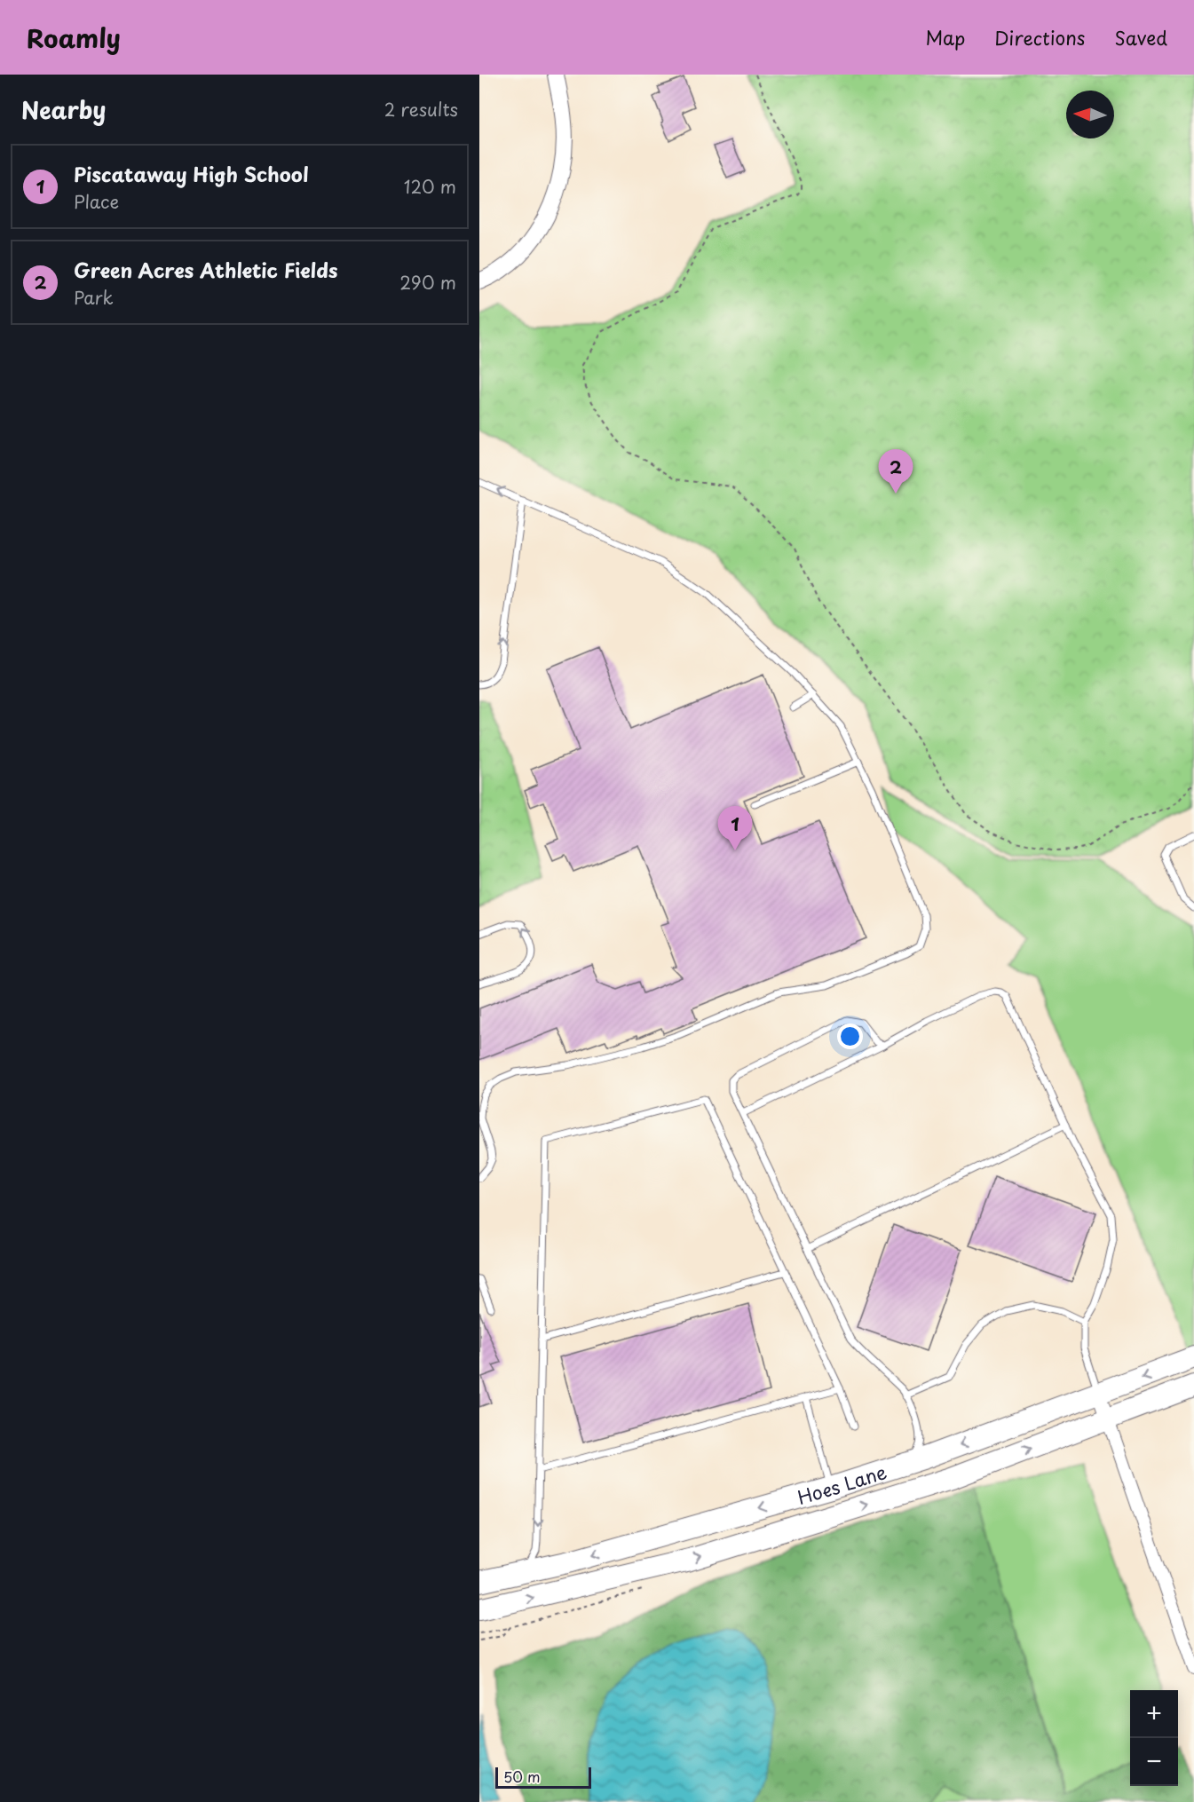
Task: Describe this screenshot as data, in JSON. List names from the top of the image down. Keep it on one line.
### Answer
{"streets":{"highway":["Hoes Lane"]},"scale_bar":"50 m","north":"left","page":{"header":"Roamly","nav":["Map","Directions","Saved"],"heading":["Nearby","2 results"],"list":[{"mark":"1","name":"Piscataway High School","note":"Place","value":"120 m"},{"mark":"2","name":"Green Acres Athletic Fields","note":"Park","value":"290 m"}],"pins":["2","1"],"map_buttons":["+","−"],"scale":"50 m"}}
